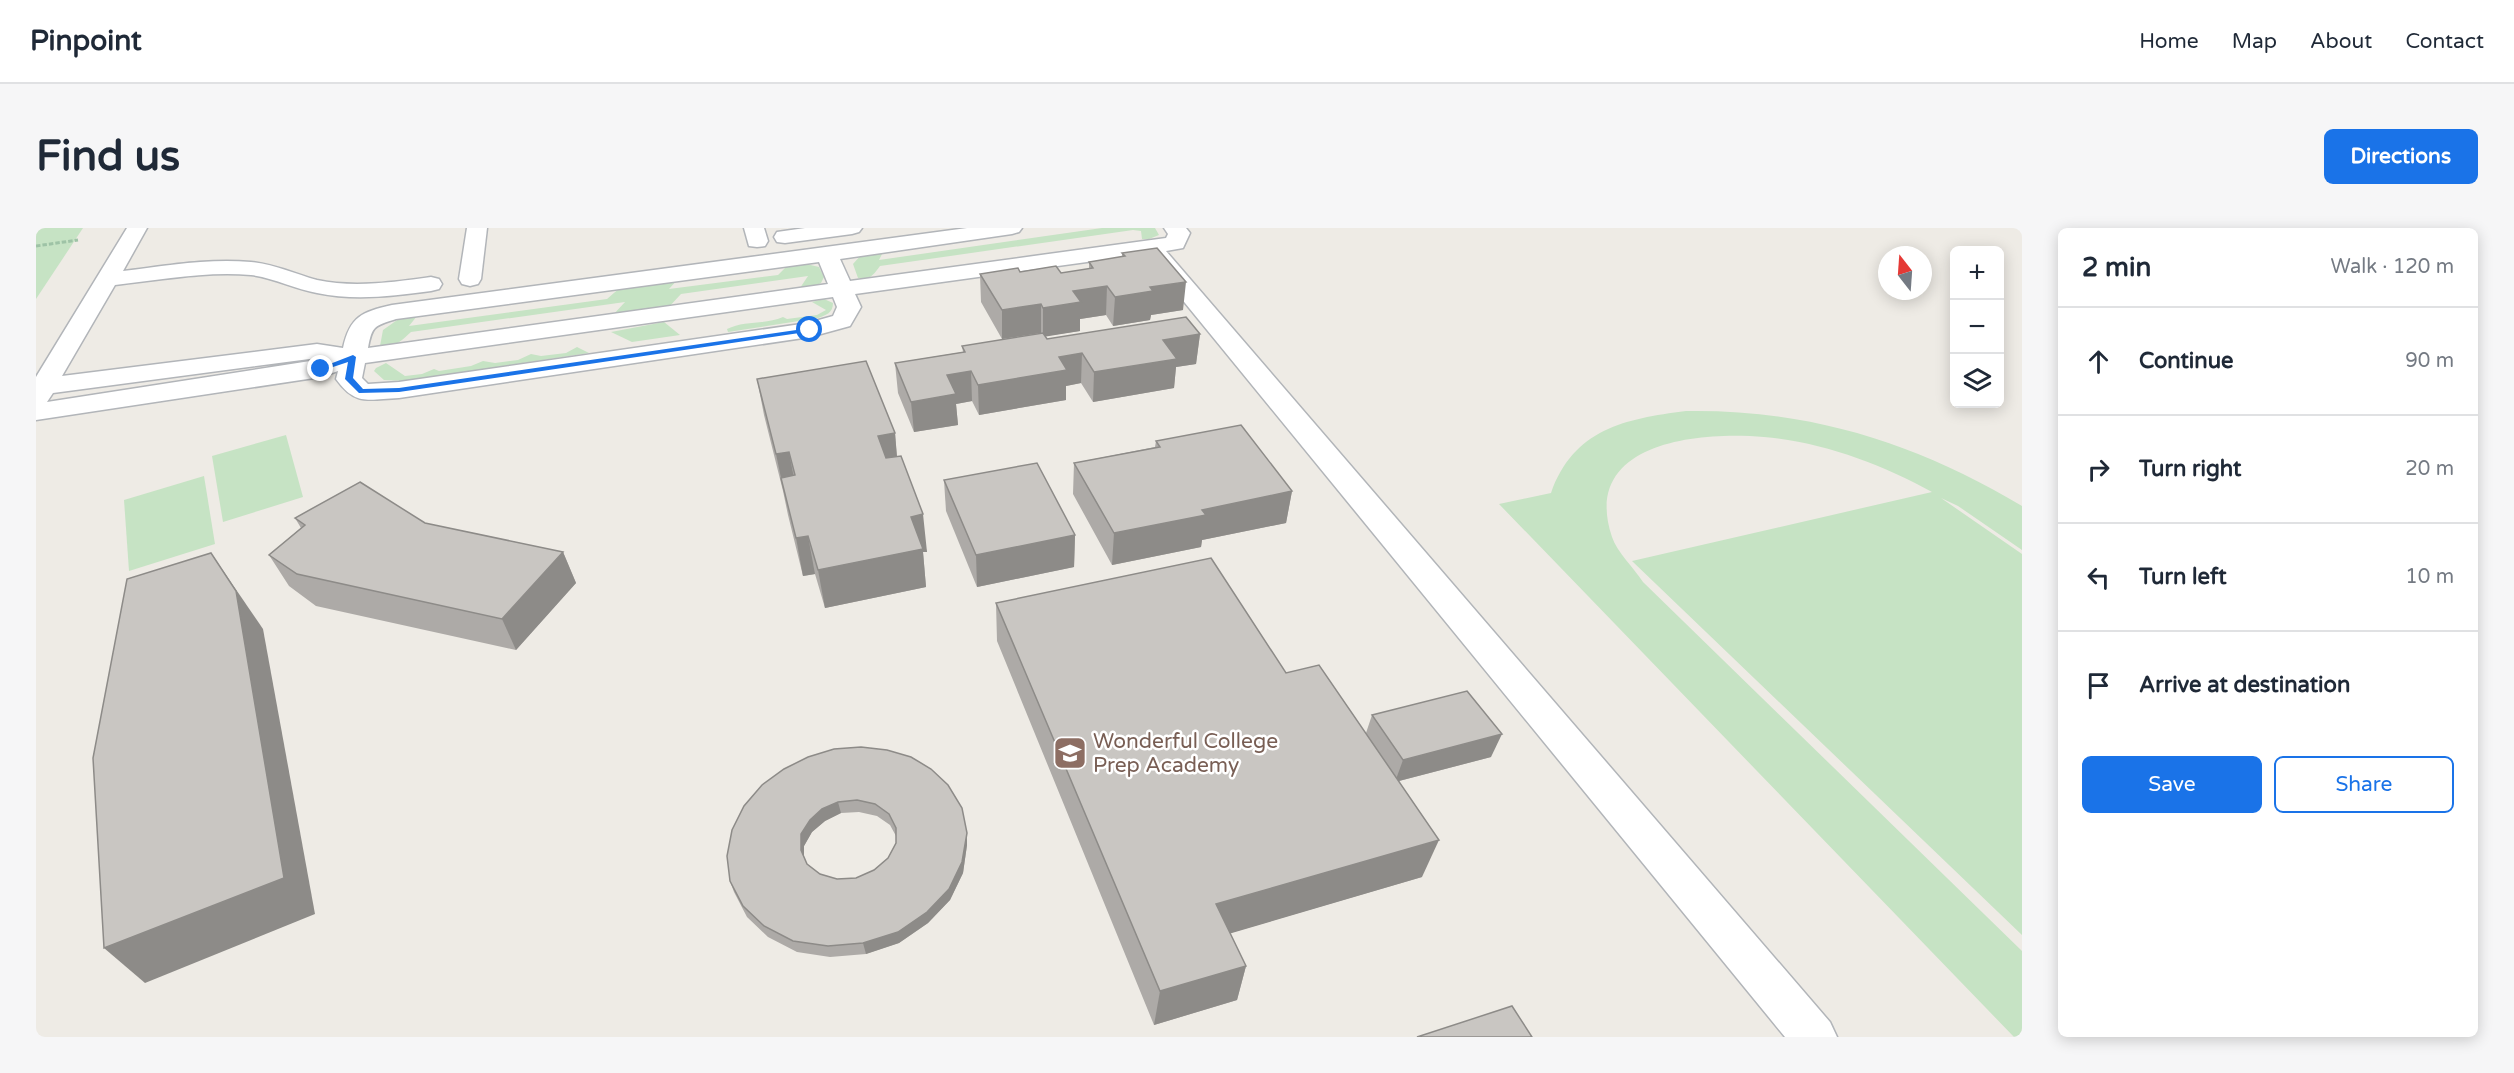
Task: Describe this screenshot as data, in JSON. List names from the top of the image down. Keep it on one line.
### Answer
{"places":{"school or university":["Wonderful College Prep Academy"]},"north":"top","page":{"header":"Pinpoint","nav":["Home","Map","About","Contact"],"buttons":["Directions",["Save","Share"]],"title":"Find us","heading":["2 min","Walk · 120 m"],"map_buttons":["+","−"],"list":[["Continue","90 m"],["Turn right","20 m"],["Turn left","10 m"],"Arrive at destination"]}}
